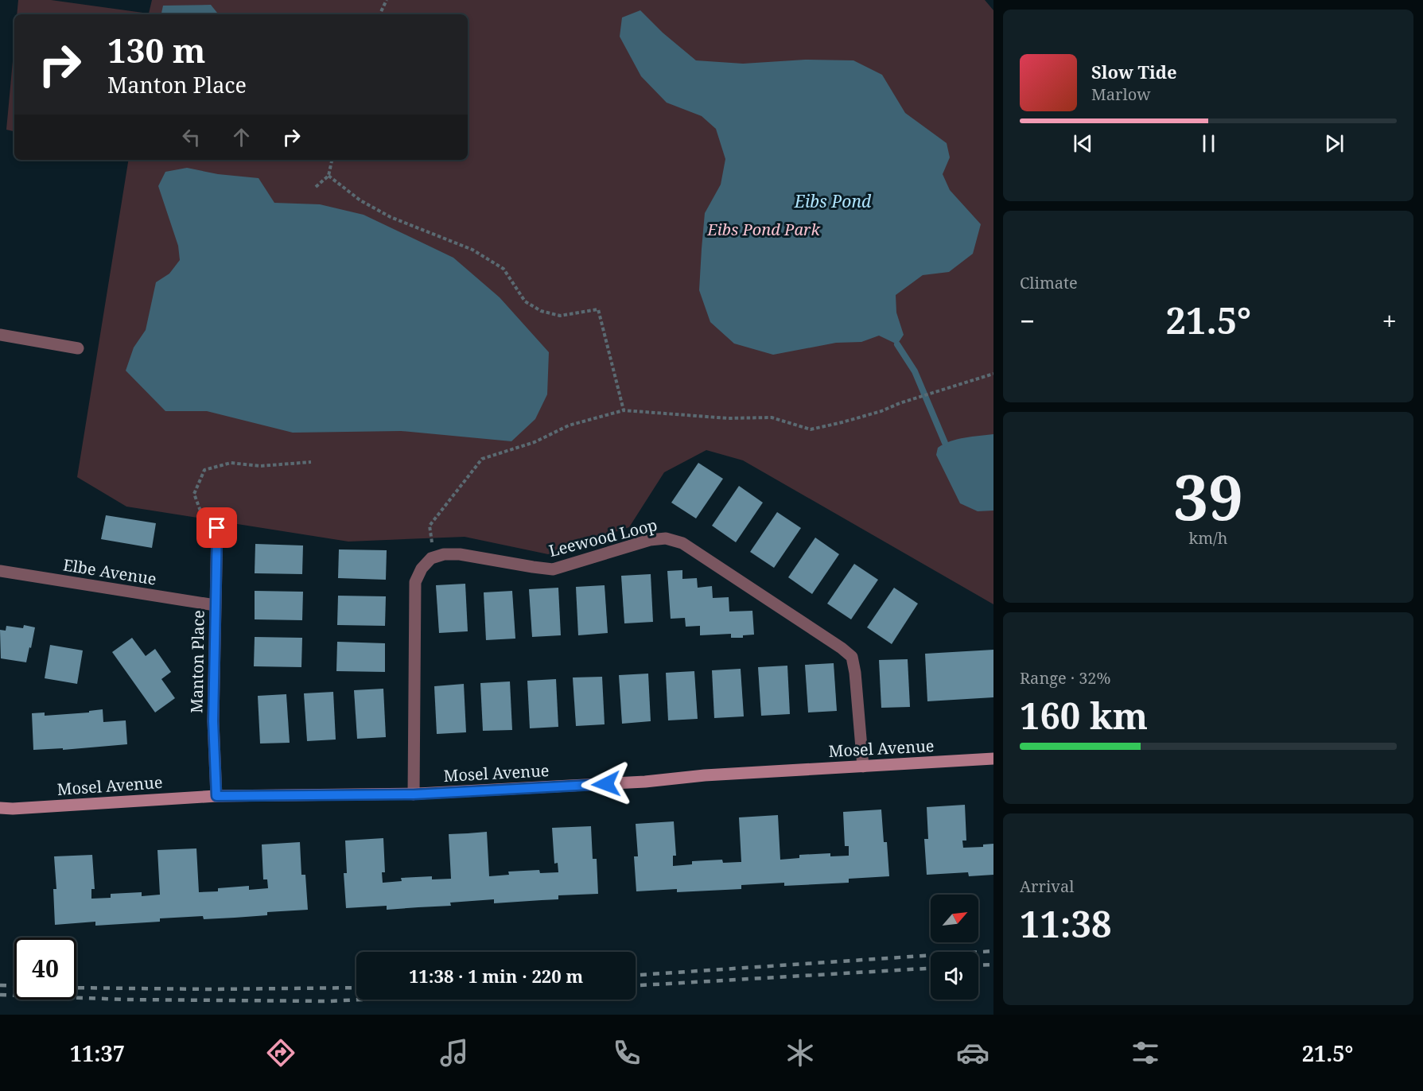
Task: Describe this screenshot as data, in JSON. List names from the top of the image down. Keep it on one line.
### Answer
{"streets":{"street":["Leewood Loop","Elbe Avenue","Manton Place","Mosel Avenue"]},"crossings":[["Leewood Loop","Mosel Avenue"],["Elbe Avenue","Manton Place"],["Manton Place","Mosel Avenue"]],"water":["Eibs Pond"],"parks":["Eibs Pond Park"],"north":"top right","page":{"turn":["130 m","Manton Place"],"song":["Slow Tide","Marlow"],"tile":["Climate",["39","km/h"],["Range · 32%","160 km"],["Arrival","11:38"]],"heat":["−","21.5°","+"],"limit":"40","trip":"11:38 · 1 min · 220 m","tabs":["11:37","21.5°"]}}
